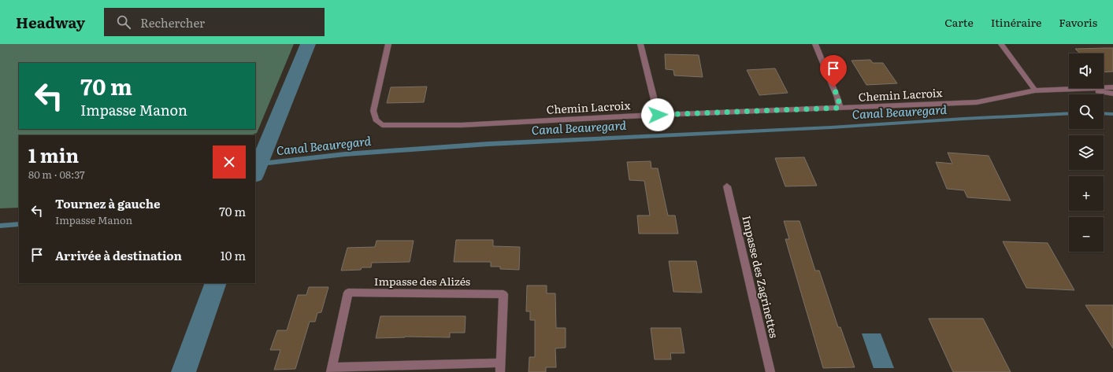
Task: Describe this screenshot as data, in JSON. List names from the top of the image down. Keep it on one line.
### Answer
{"streets":{"street":["Chemin Lacroix","Impasse des Zagrinettes","Impasse des Alizés"]},"water":["Canal Beauregard"],"page":{"header":"Headway","search":"Rechercher","nav":["Carte","Itinéraire","Favoris"],"map_buttons":["+","−"],"turn":["70 m","Impasse Manon"],"heading":["1 min","80 m · 08:37"],"list":[{"name":"Tournez à gauche","note":"Impasse Manon","value":"70 m"},{"name":"Arrivée à destination","value":"10 m"}]}}
